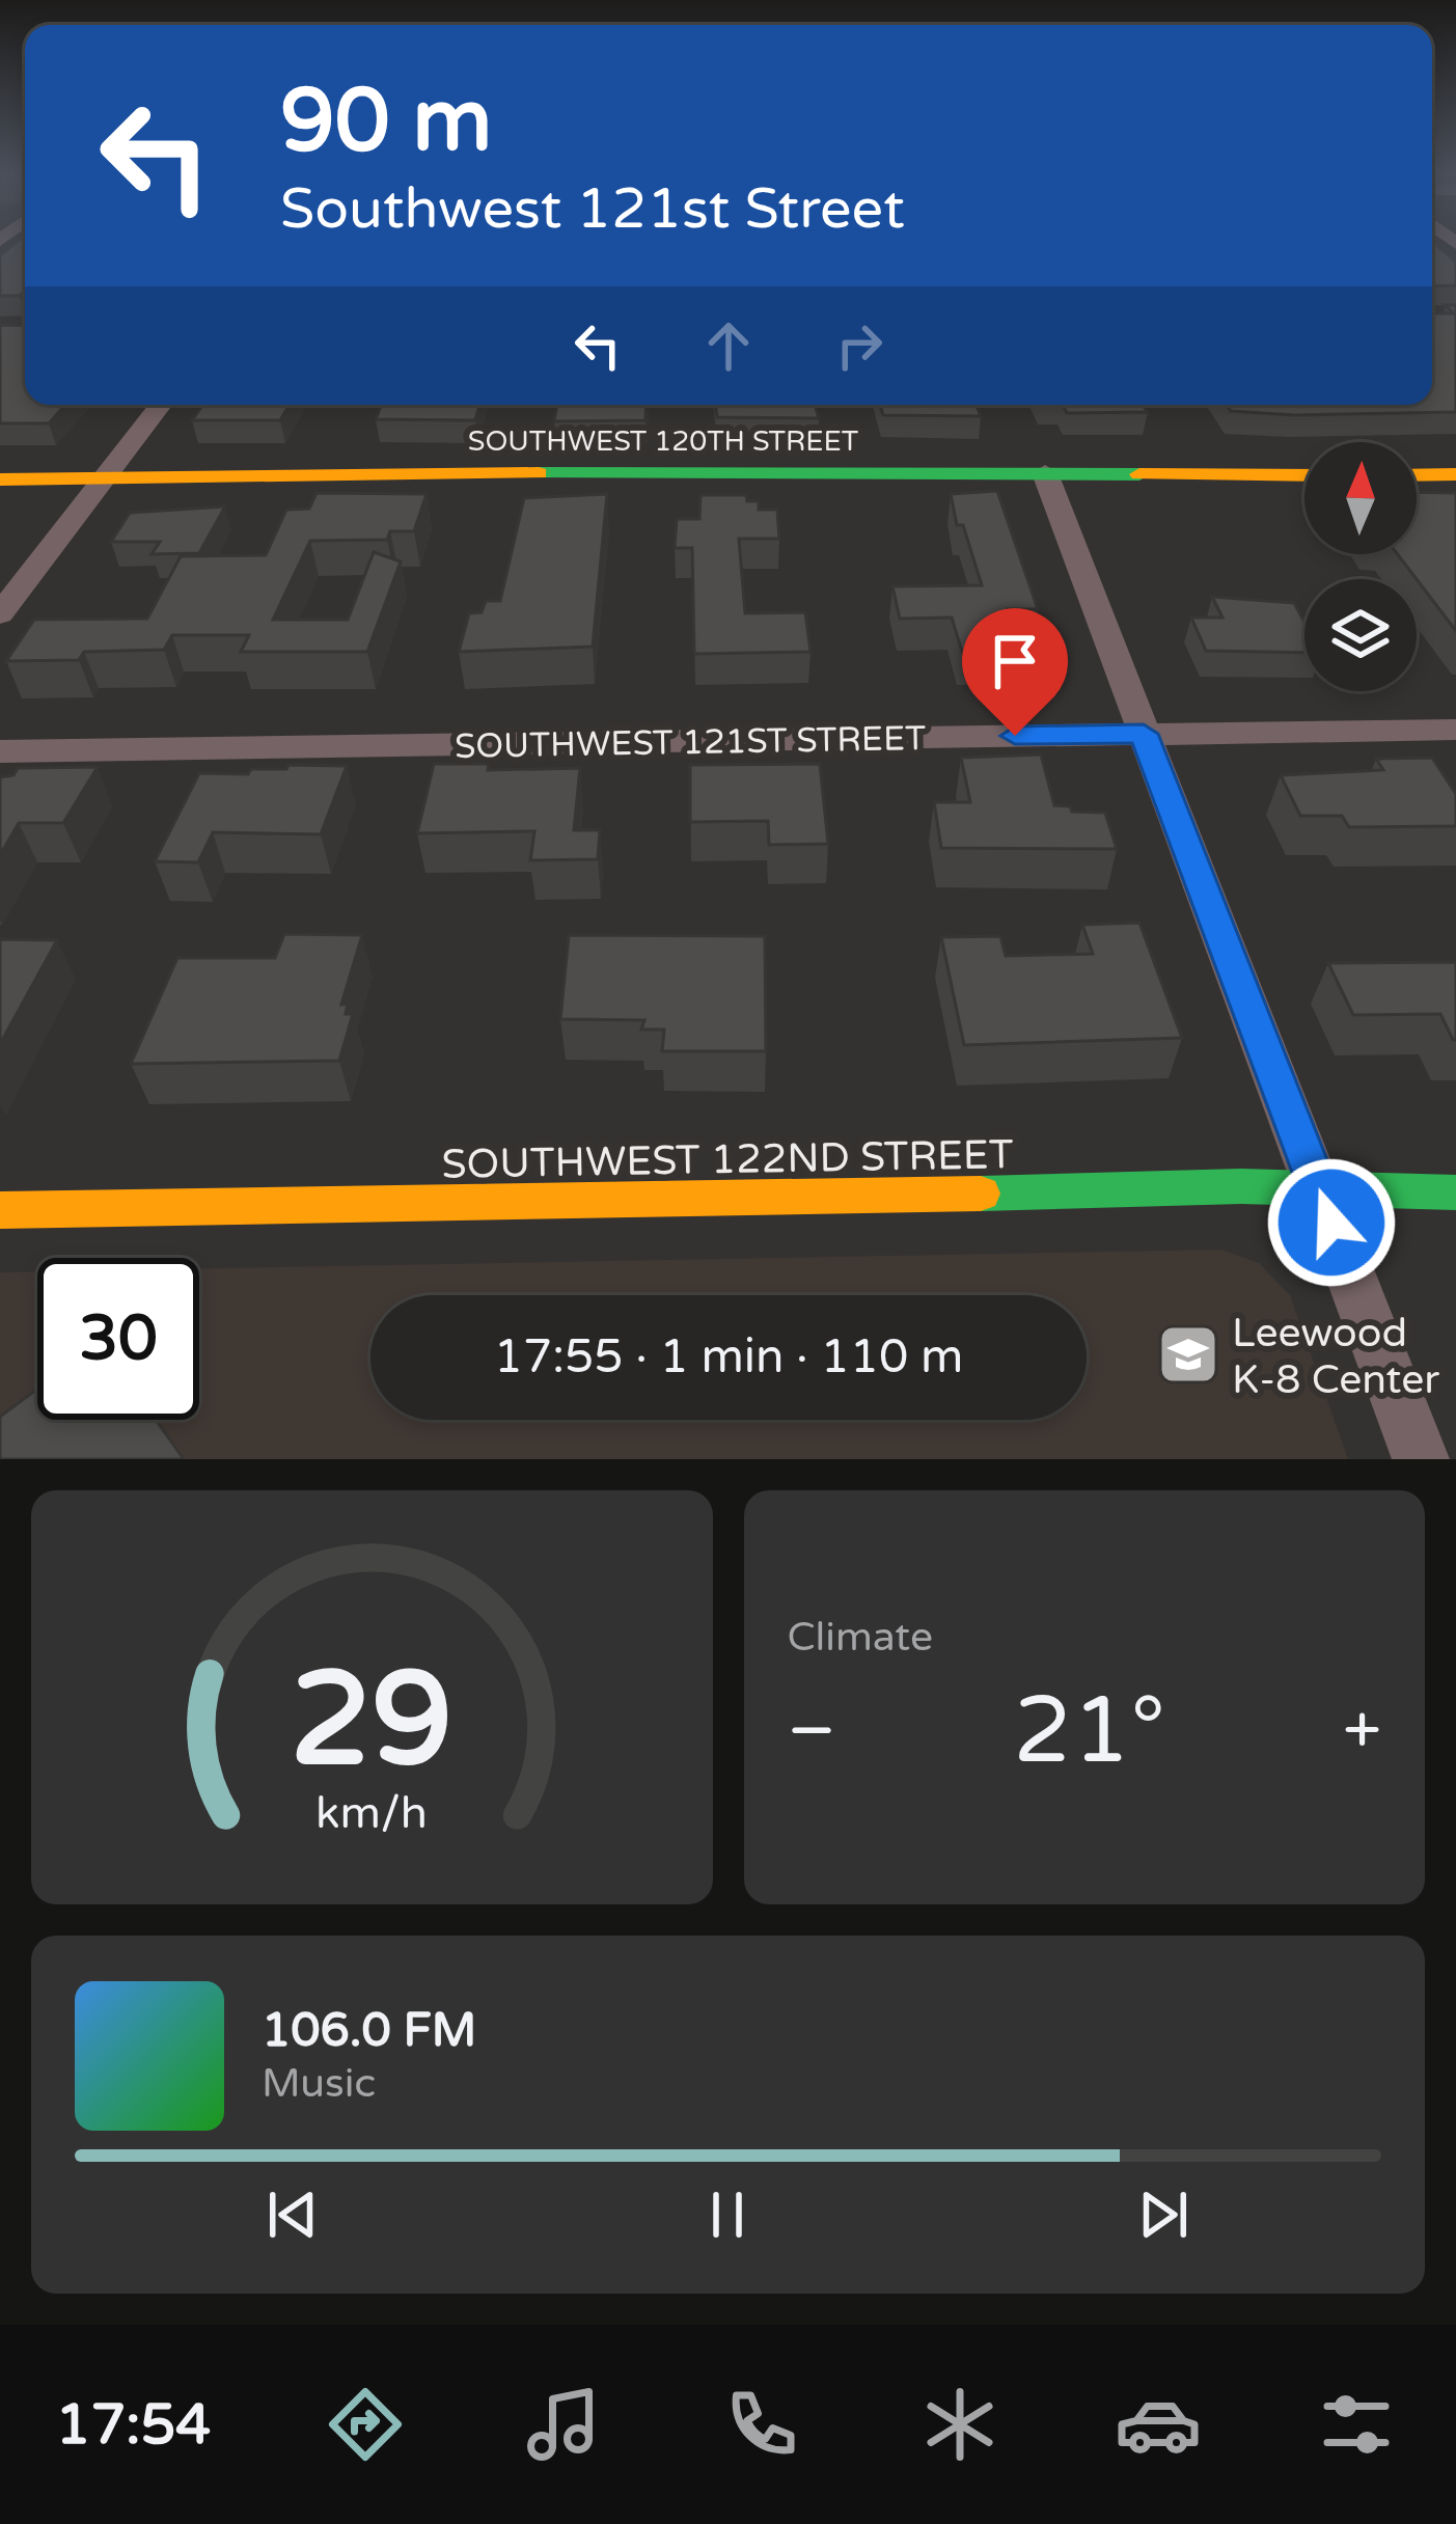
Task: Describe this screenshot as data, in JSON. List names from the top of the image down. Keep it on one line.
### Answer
{"streets":{"street":["SOUTHWEST 120TH STREET","SOUTHWEST 121ST STREET","SOUTHWEST 122ND STREET"]},"places":{"school or university":["Leewood K-8 Center"]},"north":"top","page":{"turn":["90 m","Southwest 121st Street"],"limit":"30","trip":"17:55 · 1 min · 110 m","tile":"Climate","heat":["−","21°","+"],"song":["106.0 FM","Music"],"tabs":"17:54","gauge":["29","km/h"]}}
